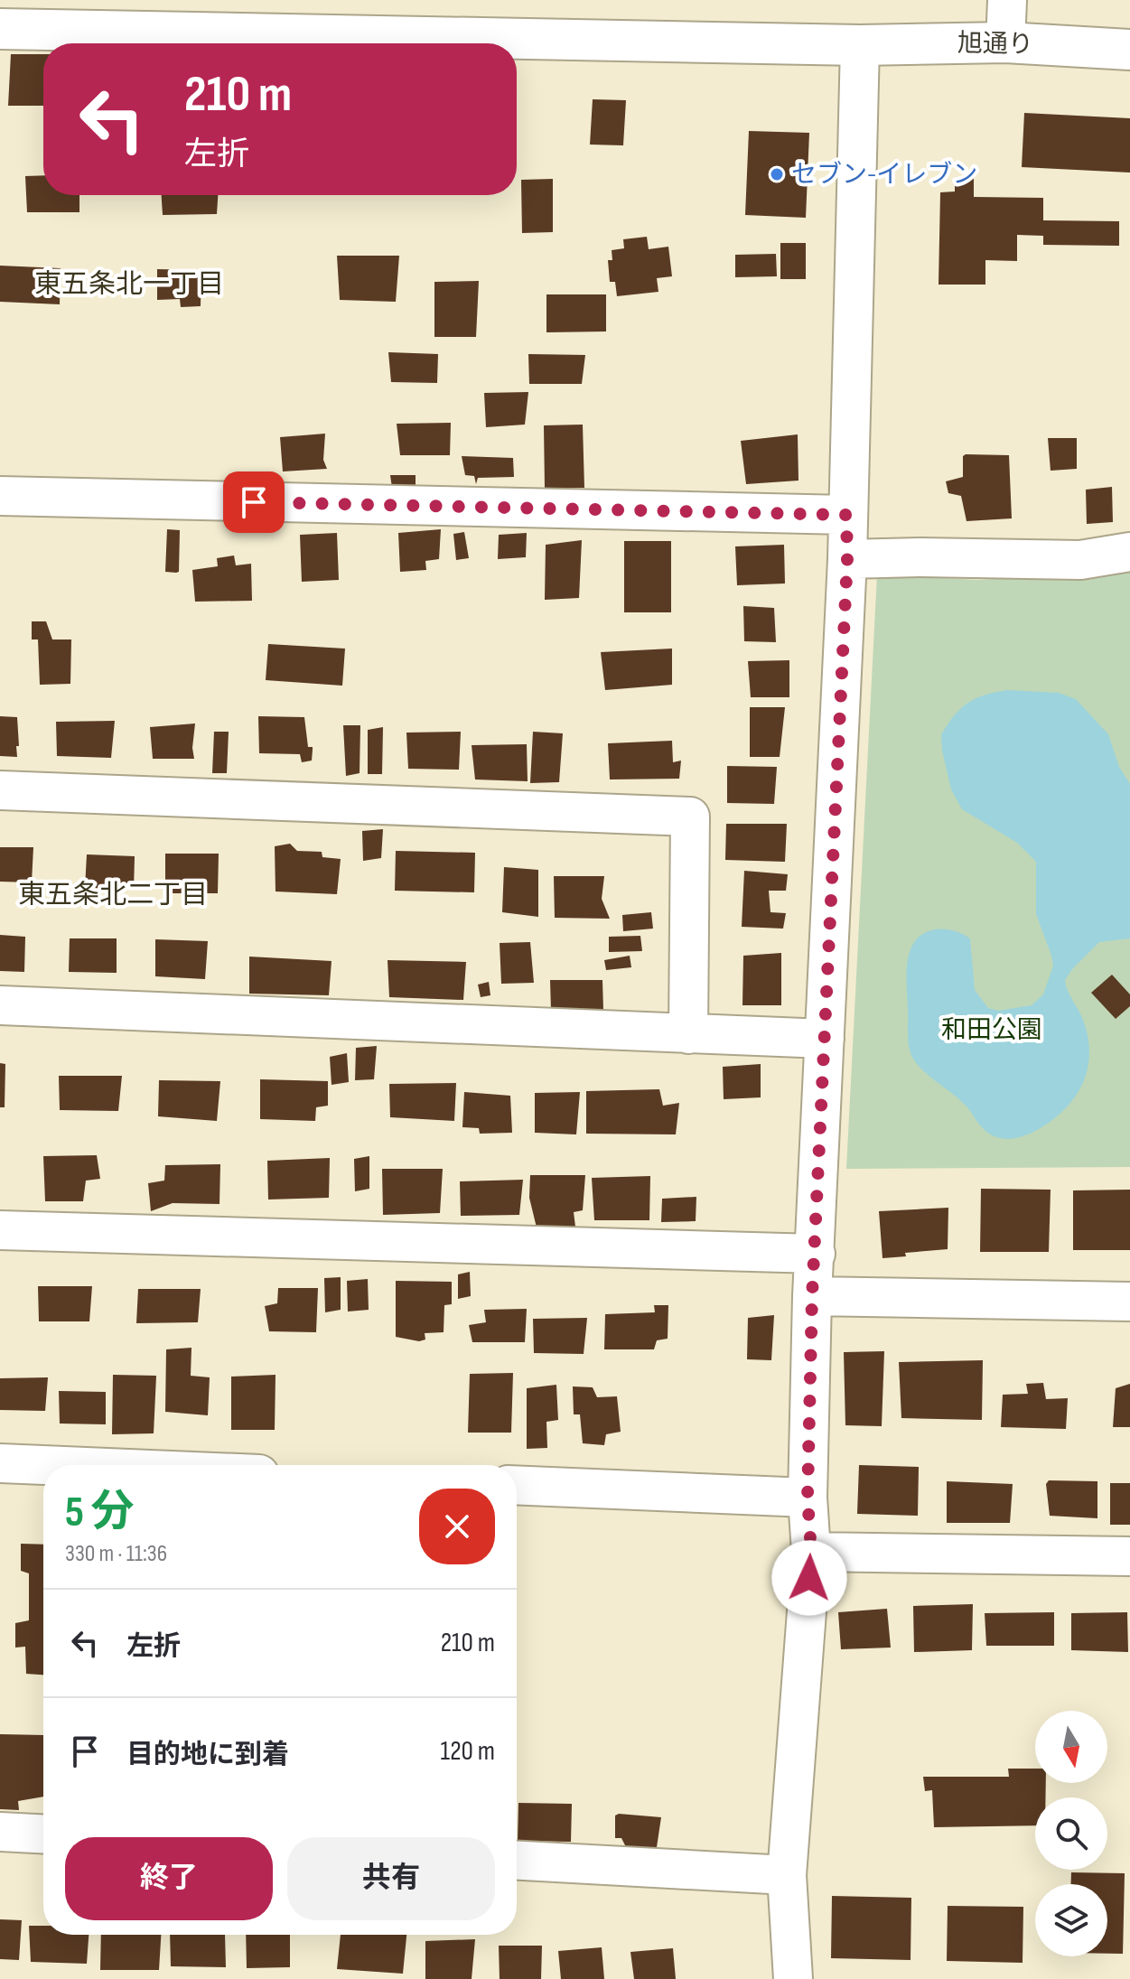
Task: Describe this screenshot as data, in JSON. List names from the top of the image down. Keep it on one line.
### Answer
{"streets":{"street":["旭通り"]},"districts":["東五条北一丁目","東五条北二丁目"],"parks":["和田公園"],"places":["セブン-イレブン"],"north":"bottom","page":{"turn":["210 m","左折"],"heading":["5 分","330 m · 11:36"],"list":[{"name":"左折","value":"210 m"},{"name":"目的地に到着","value":"120 m"}],"buttons":["終了","共有"]}}
